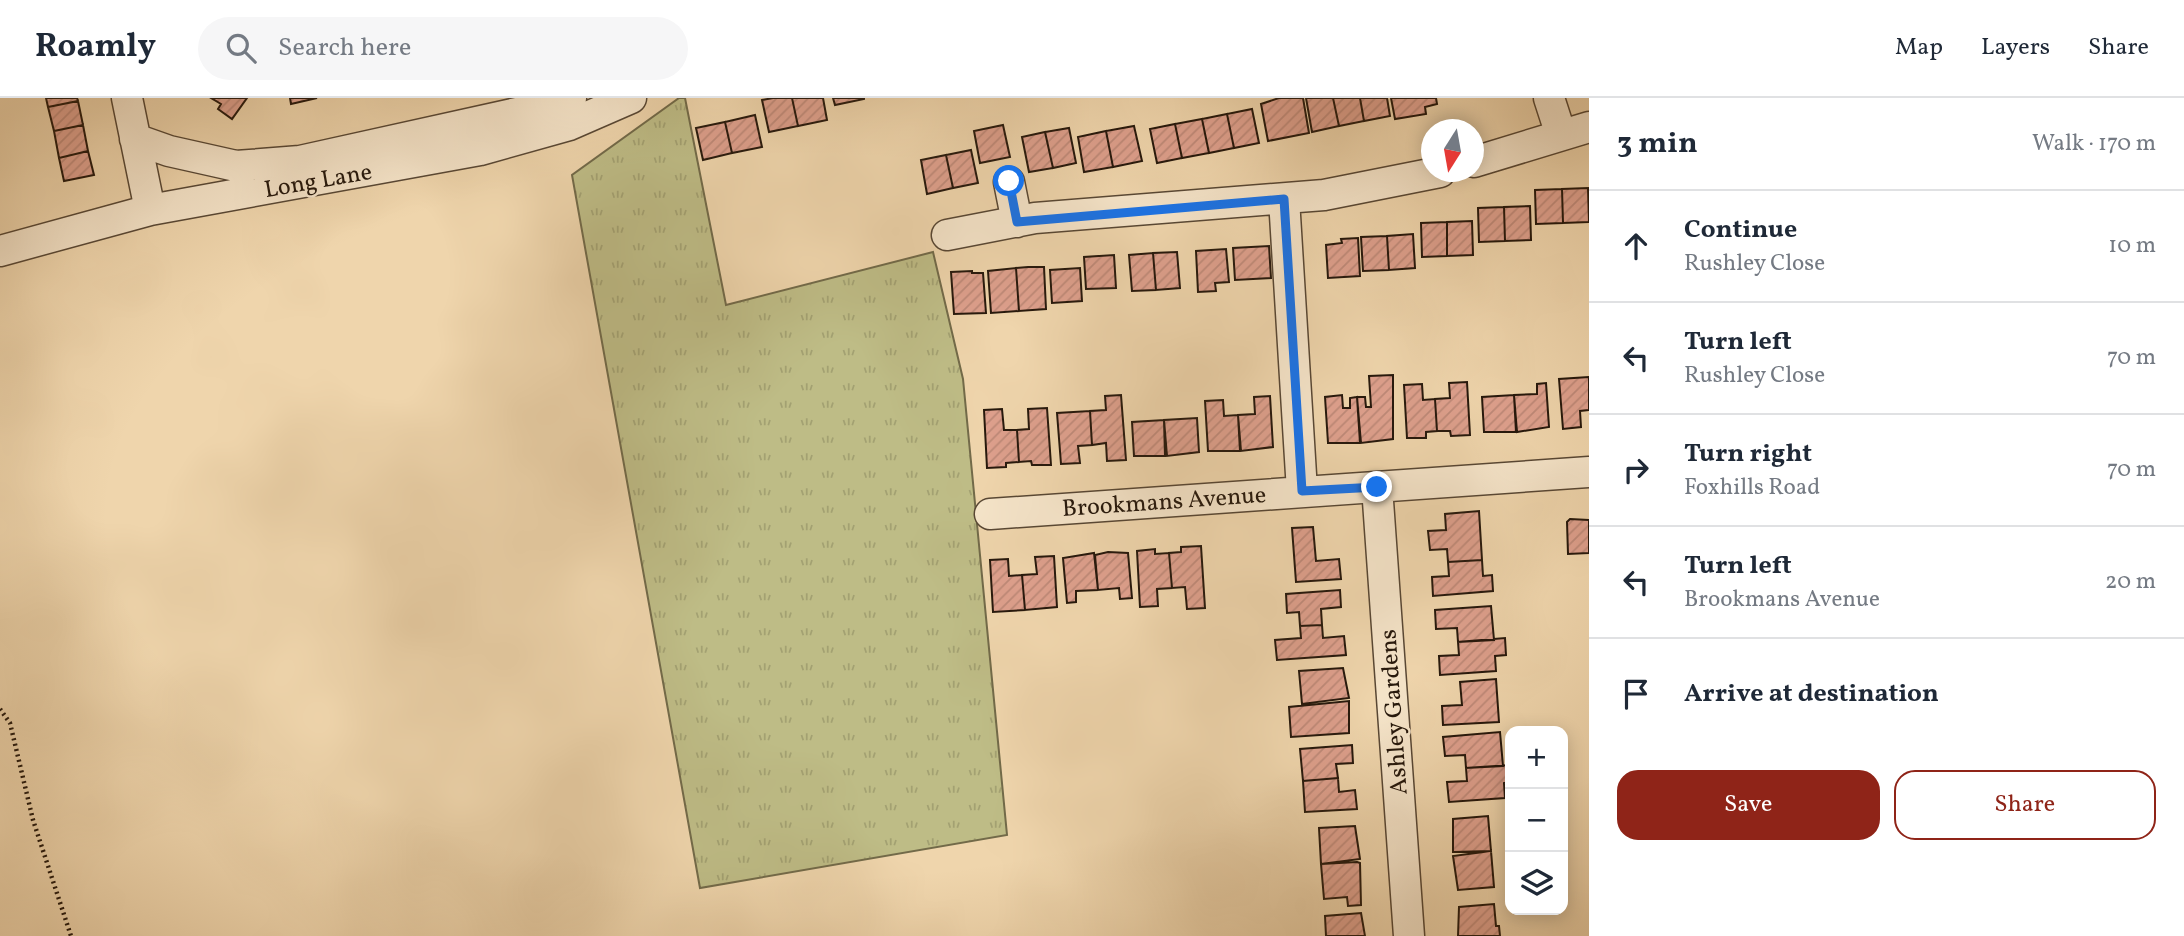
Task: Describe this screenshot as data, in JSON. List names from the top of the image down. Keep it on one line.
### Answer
{"streets":{"street":["Long Lane","Brookmans Avenue","Ashley Gardens"]},"crossings":[["Brookmans Avenue","Ashley Gardens"]],"north":"bottom","page":{"header":"Roamly","search":"Search here","nav":["Map","Layers","Share"],"heading":["3 min","Walk · 170 m"],"list":[["Continue","Rushley Close","10 m"],["Turn left","Rushley Close","70 m"],["Turn right","Foxhills Road","70 m"],["Turn left","Brookmans Avenue","20 m"],"Arrive at destination"],"map_buttons":["+","−"],"buttons":["Save","Share"]}}
